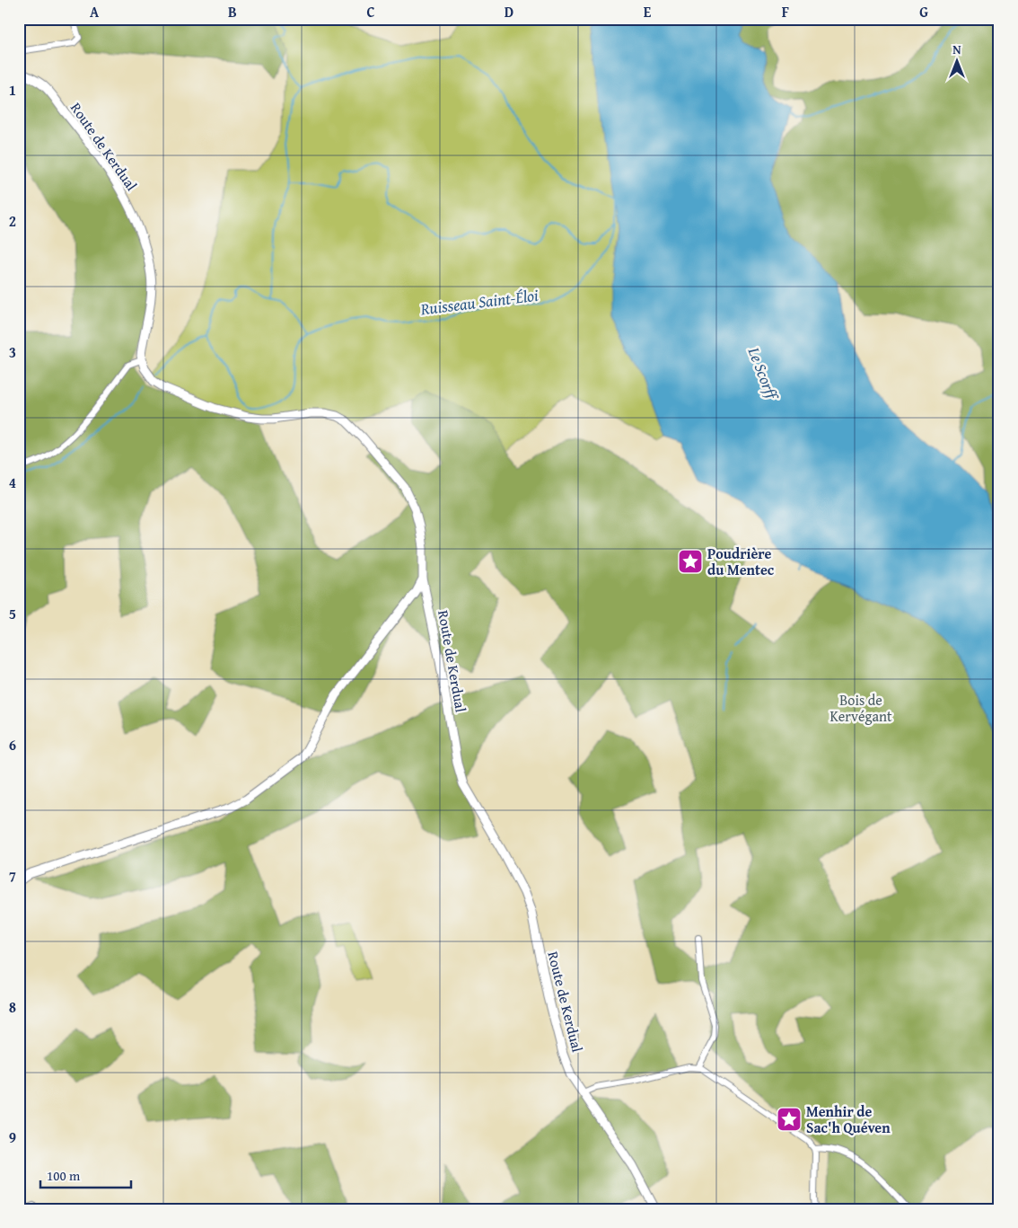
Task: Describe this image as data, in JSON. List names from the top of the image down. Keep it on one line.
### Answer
{"streets":{"street":["Route de Kerdual"]},"water":["Ruisseau Saint-Éloi","Le Scorff"],"parks":["Bois de Kervégant"],"places":{"place":["Poudrière du Mentec","Menhir de Sac'h Quéven"]},"scale_bar":"100 m","north":"top","grid":{"columns":["A","B","C","D","E","F","G"],"rows":["1","2","3","4","5","6","7","8","9"]}}
